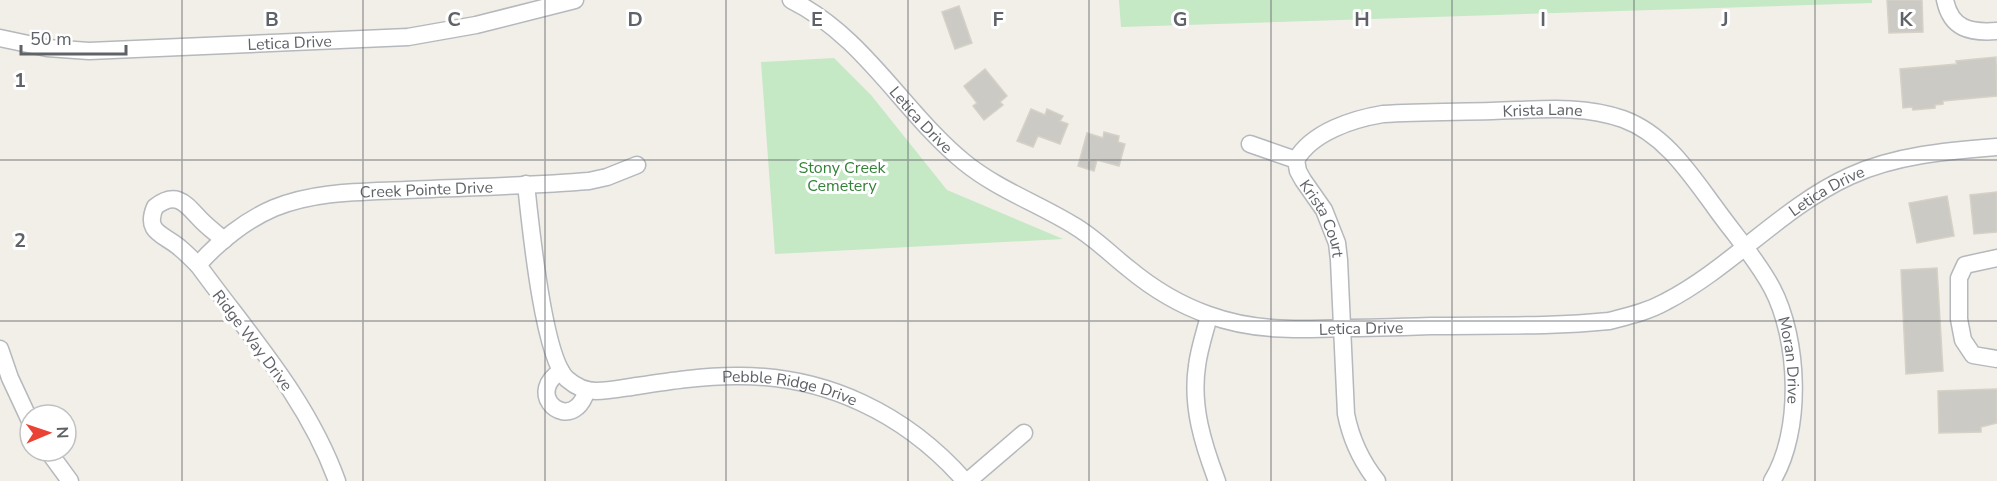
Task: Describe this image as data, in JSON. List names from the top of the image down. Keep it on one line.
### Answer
{"streets":{"street":["Letica Drive","Krista Lane","Creek Pointe Drive","Krista Court","Ridge Way Drive","Moran Drive","Pebble Ridge Drive"]},"crossings":[["Letica Drive","Krista Lane"],["Letica Drive","Krista Court"],["Letica Drive","Moran Drive"],["Krista Lane","Krista Court"],["Krista Lane","Moran Drive"],["Creek Pointe Drive","Ridge Way Drive"]],"parks":["Stony Creek Cemetery"],"scale_bar":"50 m","north":"right","grid":{"columns":["B","C","D","E","F","G","H","I","J","K"],"rows":["1","2"]}}
